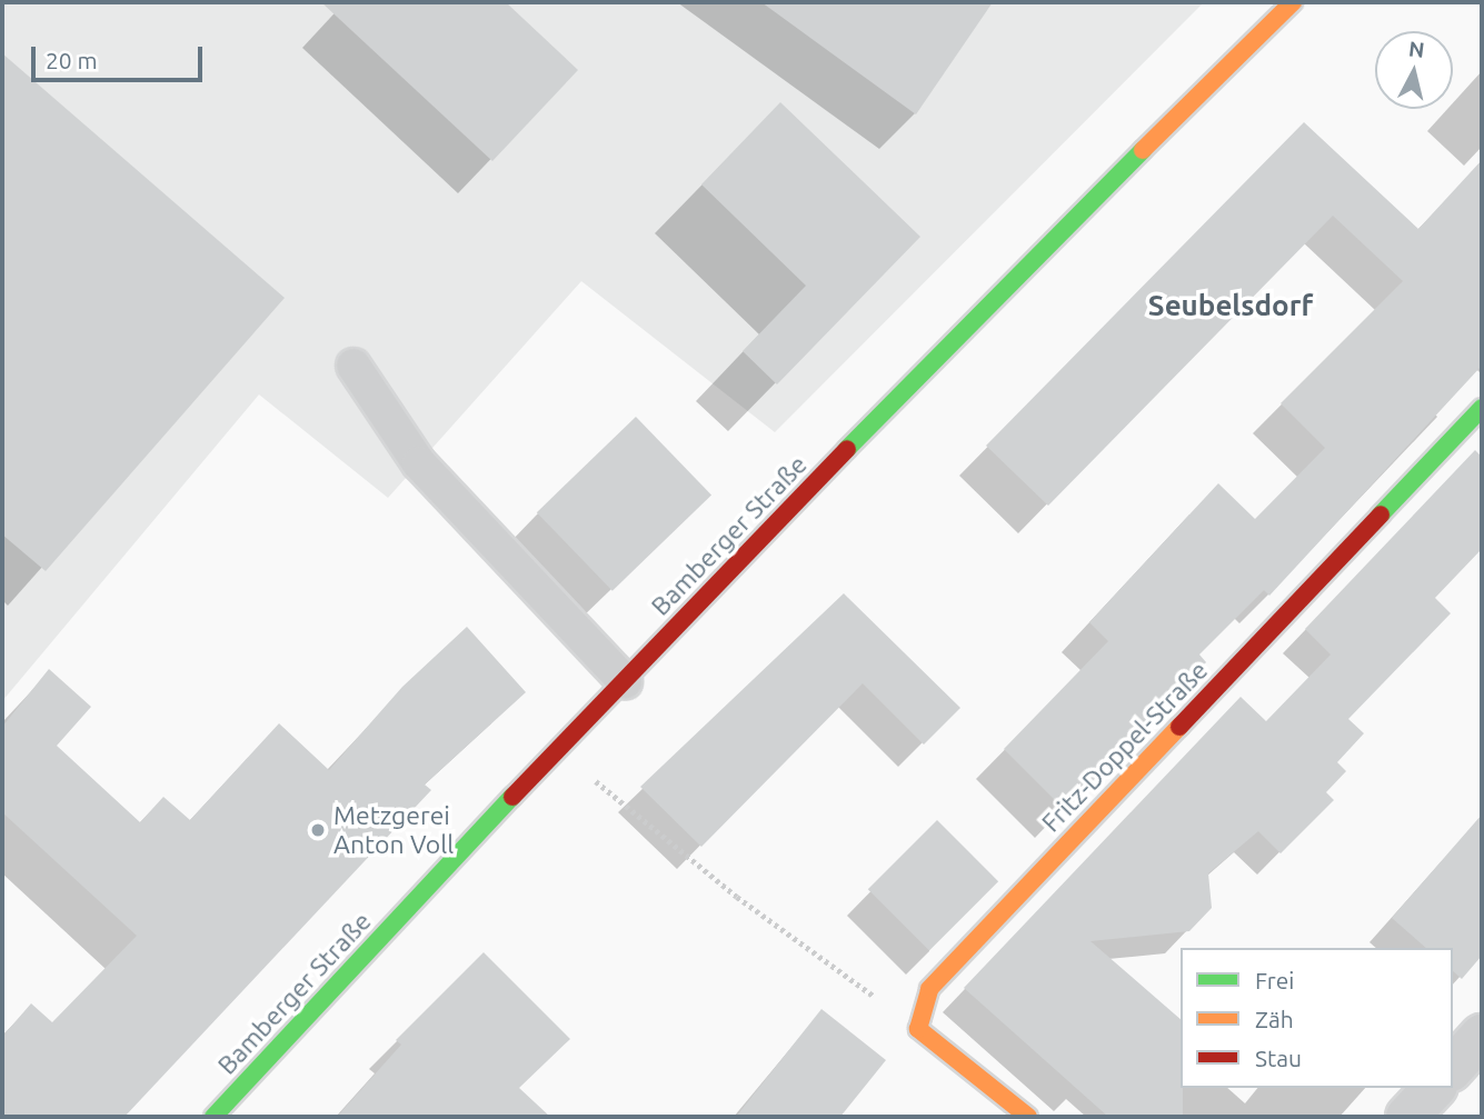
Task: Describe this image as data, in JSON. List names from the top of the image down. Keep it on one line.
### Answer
{"streets":{"street":["Bamberger Straße","Fritz-Doppel-Straße"]},"districts":["Seubelsdorf"],"places":["Metzgerei Anton Voll"],"legend":["Frei","Zäh","Stau"],"scale_bar":"20 m","north":"top"}
